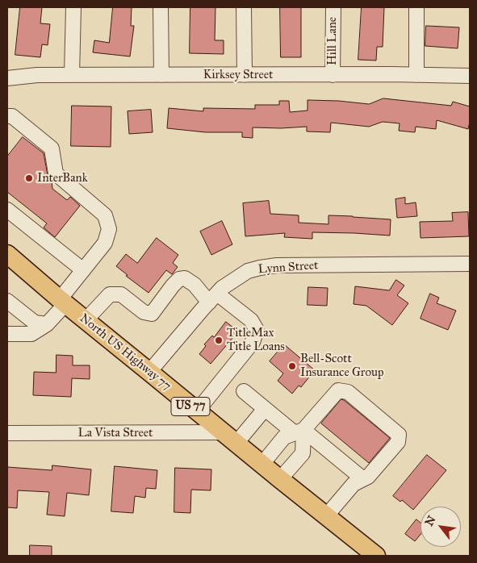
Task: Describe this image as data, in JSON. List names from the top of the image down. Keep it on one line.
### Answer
{"streets":{"main road":["North US Highway 77","US 77"],"street":["Hill Lane","Kirksey Street","Lynn Street","La Vista Street"]},"crossings":[["Hill Lane","Kirksey Street"],["Lynn Street","North US Highway 77"],["North US Highway 77","La Vista Street"]],"places":["InterBank","TitleMax Title Loans","Bell-Scott Insurance Group"],"north":"top left"}
